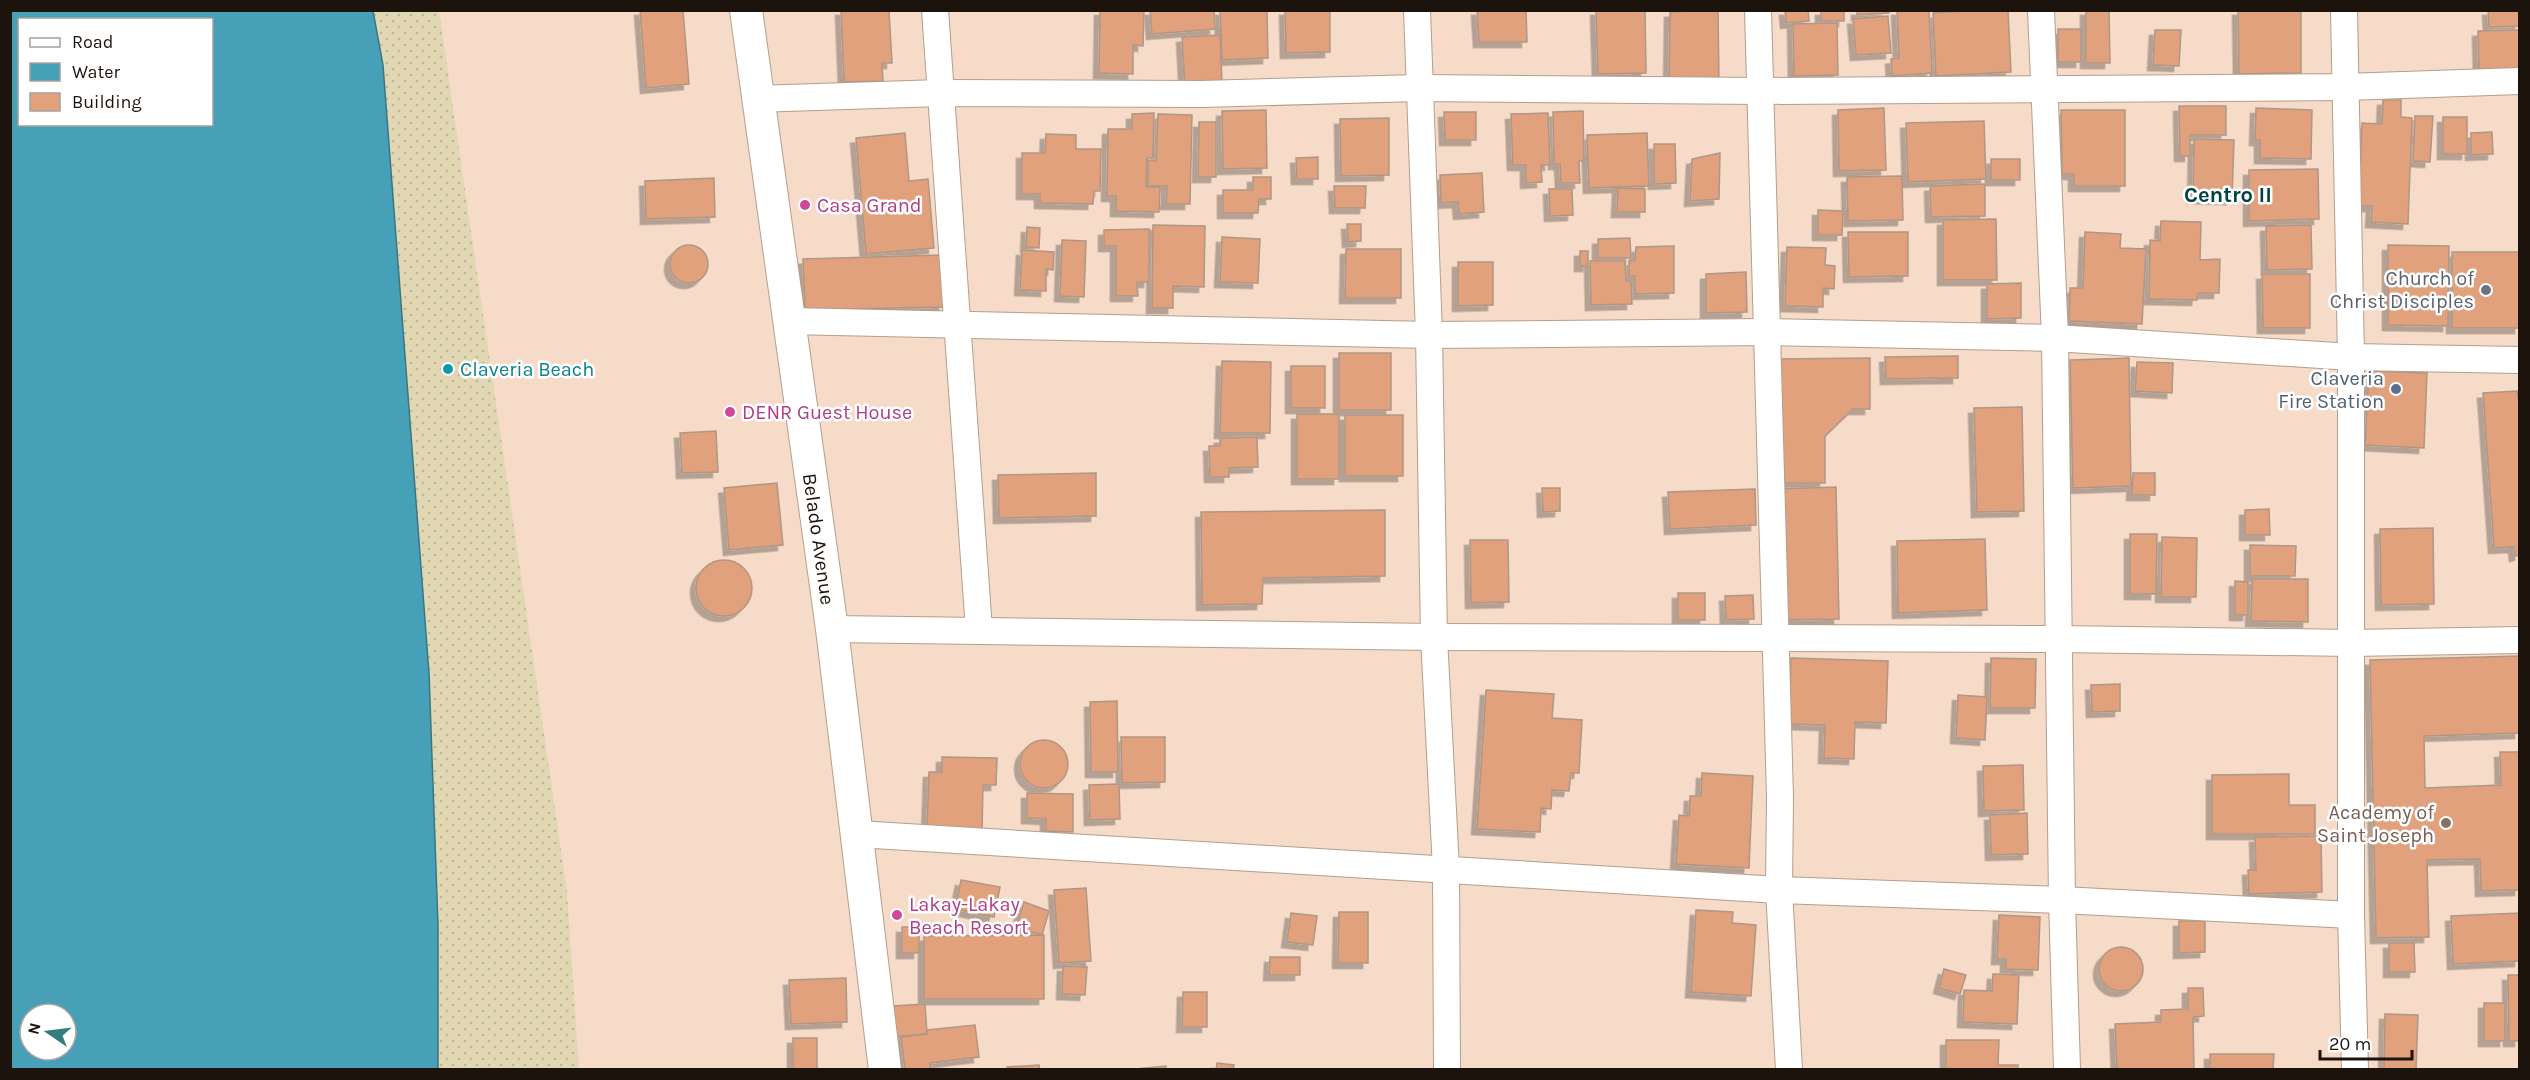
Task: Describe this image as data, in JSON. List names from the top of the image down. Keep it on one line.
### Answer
{"streets":{"street":["Belado Avenue"]},"districts":["Centro II"],"places":["Casa Grand","Church of Christ Disciples","Claveria Beach","Claveria Fire Station","DENR Guest House","Academy of Saint Joseph","Lakay-Lakay Beach Resort"],"legend":["Road","Water","Building"],"scale_bar":"20 m","north":"left"}
